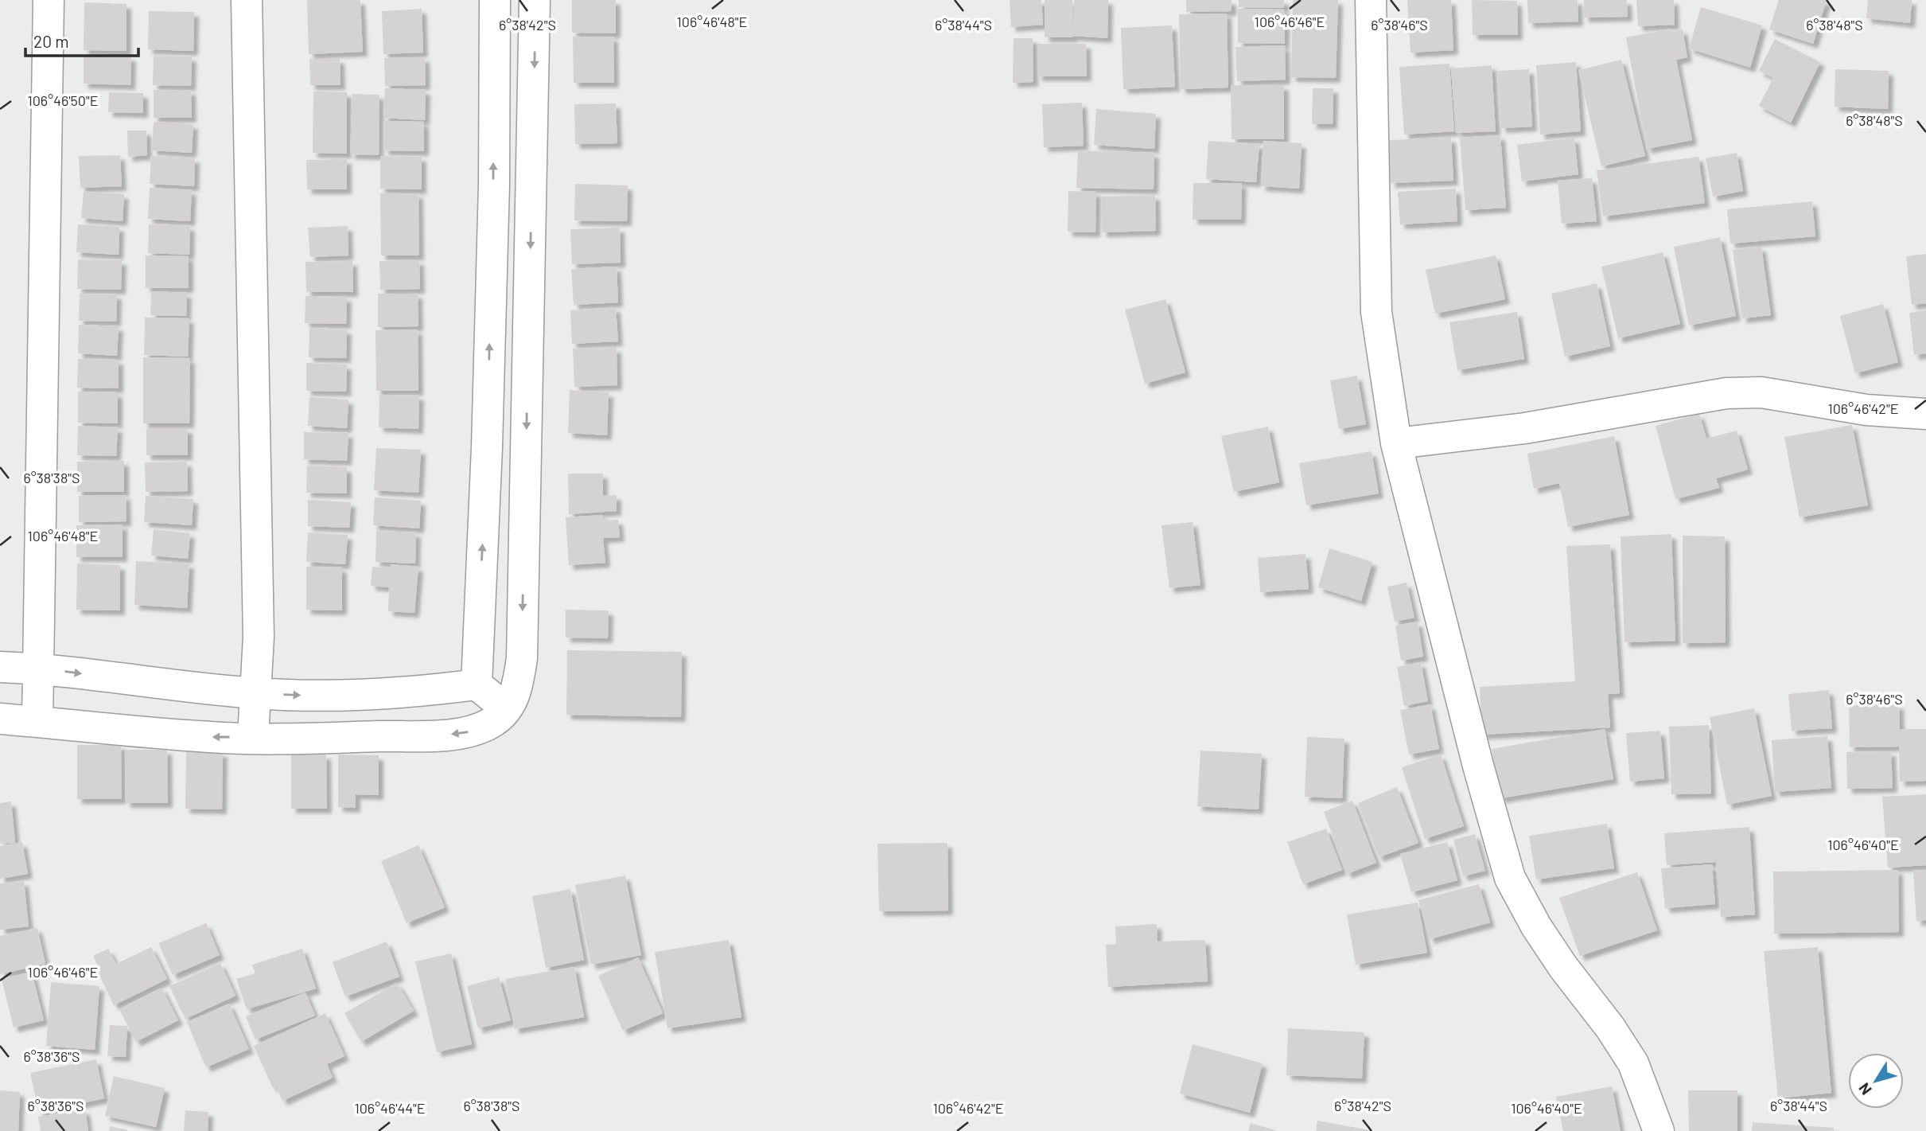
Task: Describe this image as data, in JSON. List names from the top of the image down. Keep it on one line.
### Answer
{"scale_bar":"20 m","north":"bottom left","coordinates":["106°46'48\"E","106°46'46\"E","6°38'42\"S","6°38'44\"S","6°38'46\"S","6°38'48\"S","106°46'50\"E","106°46'42\"E","6°38'38\"S","106°46'40\"E","6°38'36\"S","106°46'44\"E"]}
